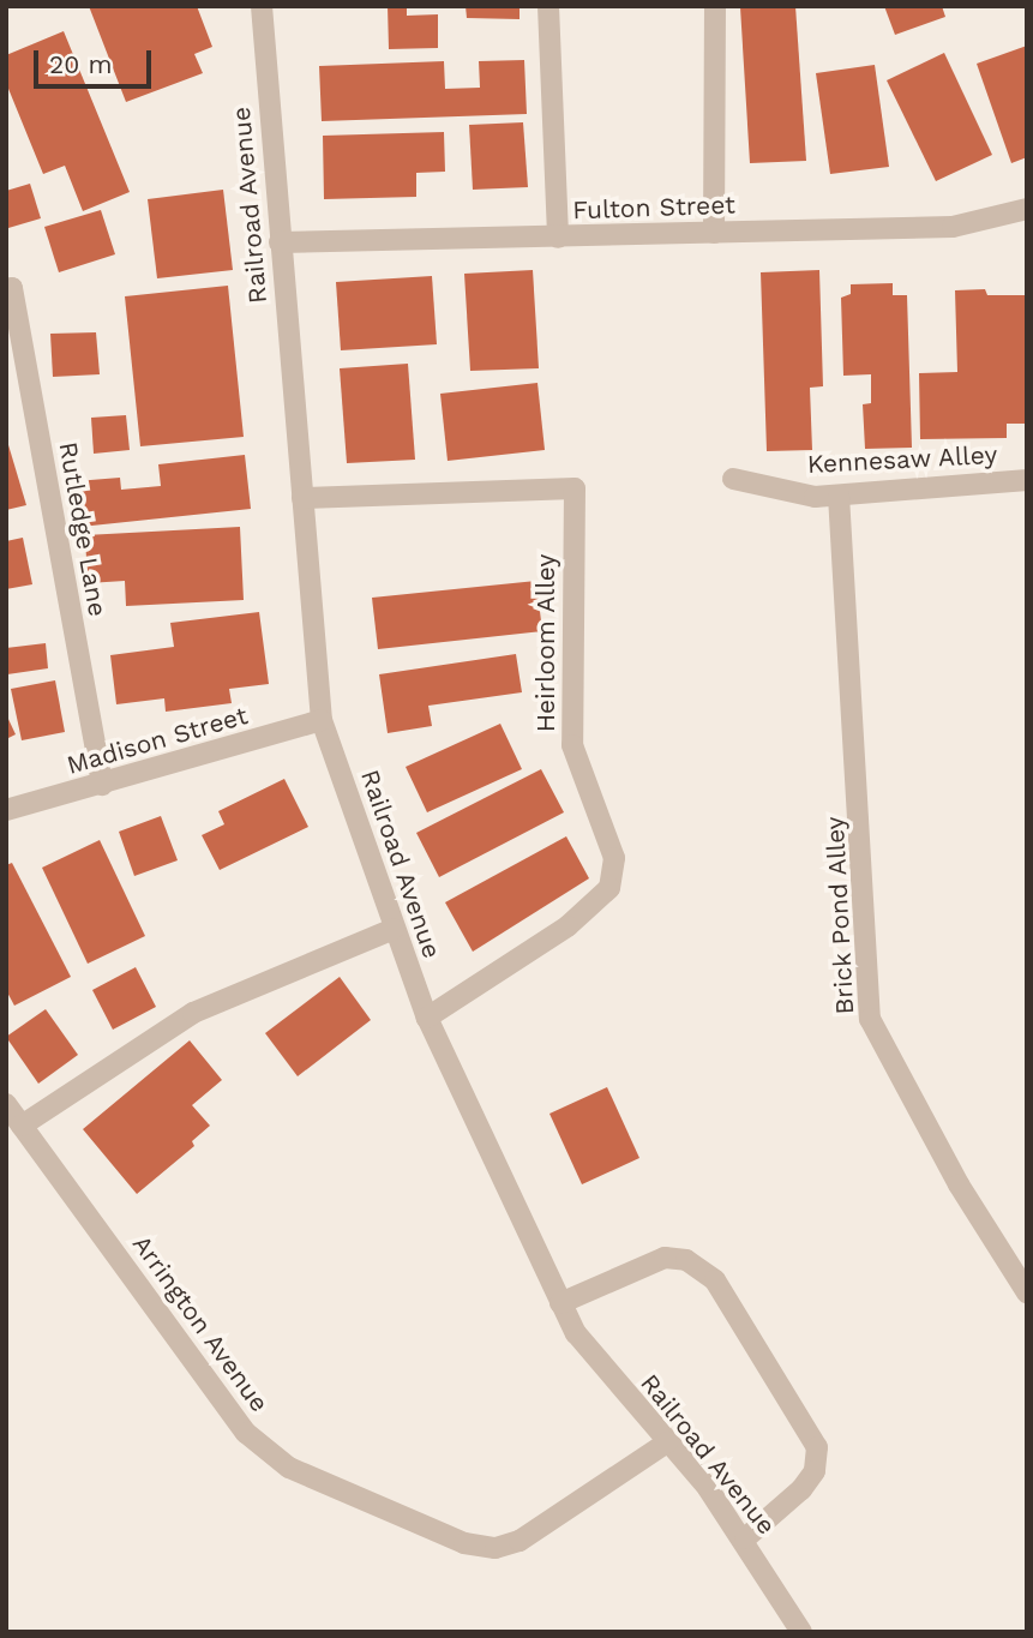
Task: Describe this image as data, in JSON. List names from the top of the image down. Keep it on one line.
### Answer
{"streets":{"street":["Railroad Avenue","Fulton Street","Kennesaw Alley","Rutledge Lane","Heirloom Alley","Madison Street","Brick Pond Alley","Arrington Avenue"]},"crossings":[["Railroad Avenue","Fulton Street"],["Railroad Avenue","Heirloom Alley"],["Railroad Avenue","Madison Street"],["Railroad Avenue","Arrington Avenue"],["Kennesaw Alley","Brick Pond Alley"],["Rutledge Lane","Madison Street"]],"scale_bar":"20 m"}
